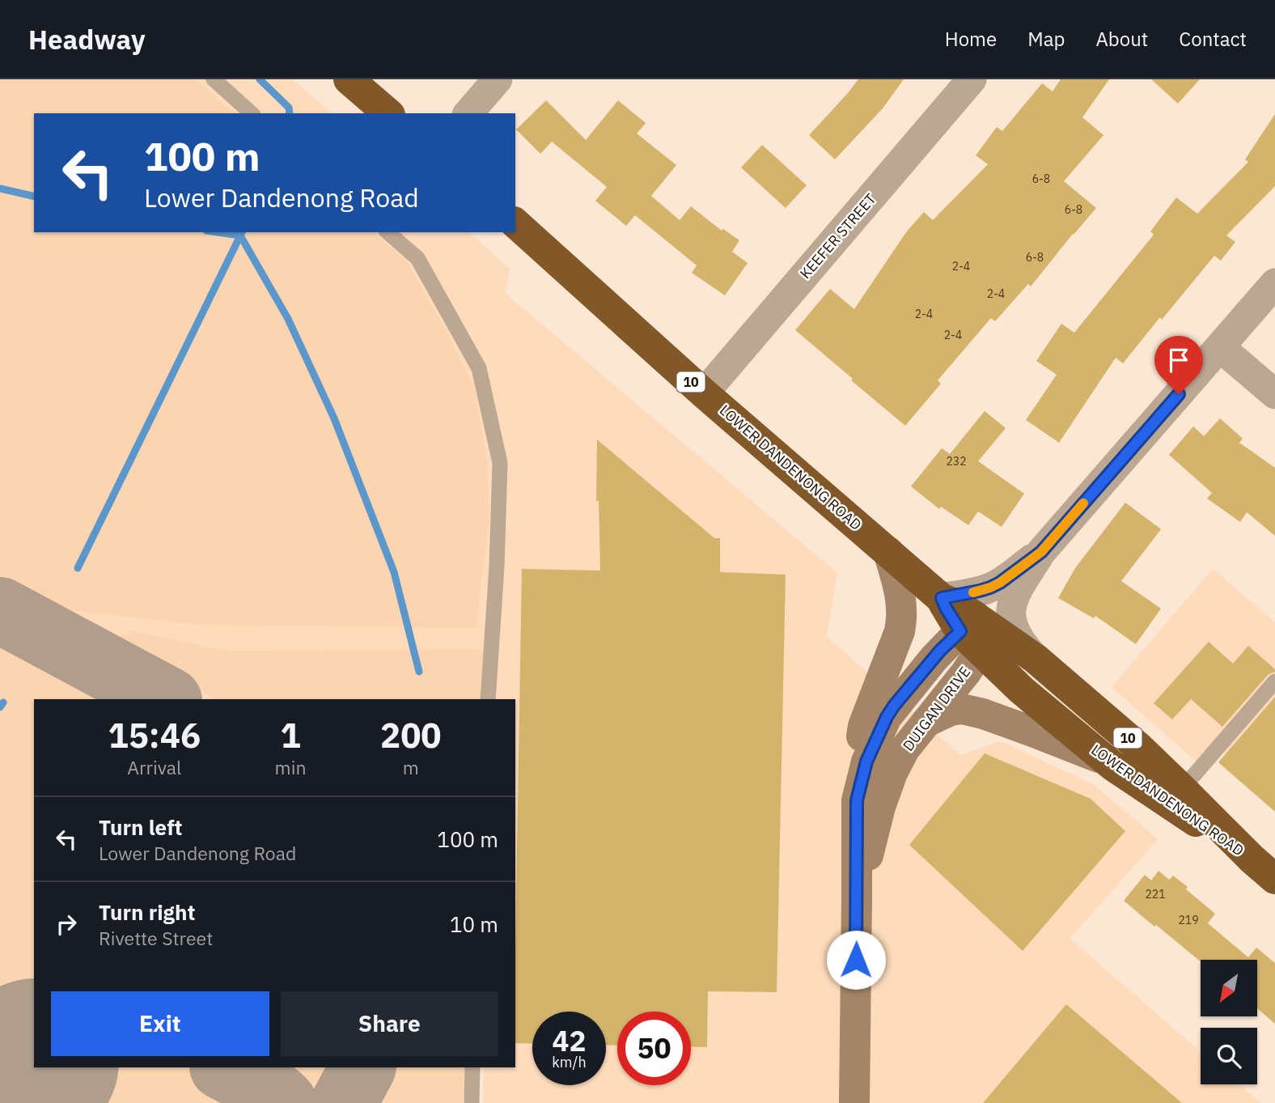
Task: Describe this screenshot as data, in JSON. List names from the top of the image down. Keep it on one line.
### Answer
{"streets":{"highway":["10","LOWER DANDENONG ROAD"],"main road":["DUIGAN DRIVE"],"street":["KEEFER STREET"]},"crossings":[["KEEFER STREET","LOWER DANDENONG ROAD"],["LOWER DANDENONG ROAD","DUIGAN DRIVE"]],"house_numbers":["6-8","6-8","6-8","2-4","2-4","2-4","2-4","232","221","219"],"north":"bottom left","page":{"header":"Headway","nav":["Home","Map","About","Contact"],"turn":["100 m","Lower Dandenong Road"],"eta":["15:46","Arrival","1","min","200","m"],"list":[{"name":"Turn left","note":"Lower Dandenong Road","value":"100 m"},{"name":"Turn right","note":"Rivette Street","value":"10 m"}],"buttons":["Exit","Share"],"speed":"42 km/h","limit":"50"}}
